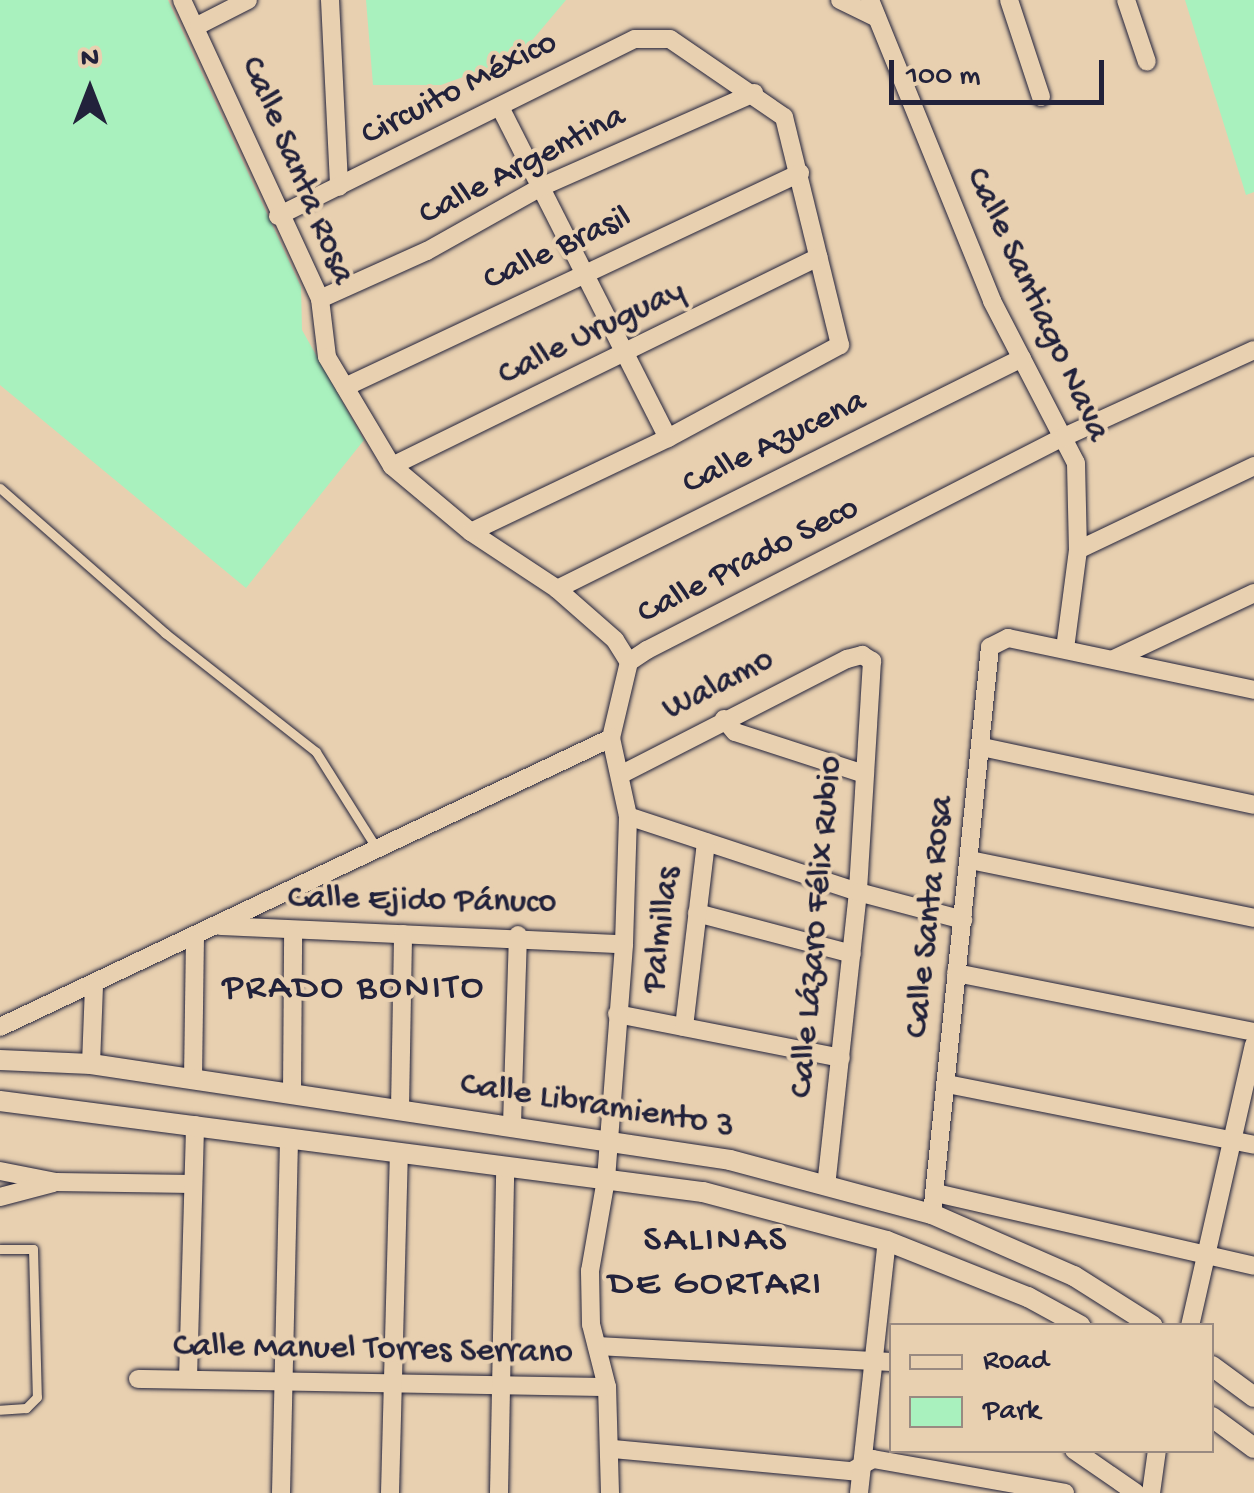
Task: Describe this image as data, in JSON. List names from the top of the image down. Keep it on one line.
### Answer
{"streets":{"street":["Circuito México","Calle Argentina","Calle Santa Rosa","Calle Brasil","Calle Santiago Nava","Calle Uruguay","Calle Azucena","Calle Prado Seco","Walamo","Calle Ejido Pánuco","Calle Lázaro Félix Rubio","Palmillas","Calle Libramiento 3","Calle Manuel Torres Serrano"]},"crossings":[["Circuito México","Calle Argentina"],["Circuito México","Calle Santa Rosa"],["Circuito México","Calle Brasil"],["Circuito México","Calle Uruguay"],["Calle Argentina","Calle Santa Rosa"],["Calle Santa Rosa","Calle Brasil"],["Calle Santa Rosa","Calle Santiago Nava"],["Calle Santa Rosa","Calle Uruguay"],["Calle Santa Rosa","Calle Azucena"],["Calle Santa Rosa","Calle Prado Seco"],["Calle Santa Rosa","Calle Libramiento 3"],["Calle Santiago Nava","Calle Azucena"],["Calle Santiago Nava","Calle Prado Seco"],["Walamo","Calle Lázaro Félix Rubio"],["Calle Lázaro Félix Rubio","Calle Libramiento 3"]],"districts":["PRADO BONITO","SALINAS DE GORTARI"],"legend":["Road","Park"],"scale_bar":"100 m","north":"top"}
